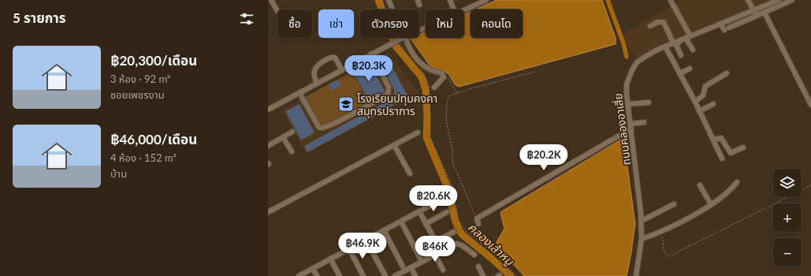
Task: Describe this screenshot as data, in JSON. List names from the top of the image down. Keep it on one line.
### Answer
{"streets":{"street":["ถนนคลองอาเสี่ย"]},"water":["คลองเล้าหมู"],"places":{"school or university":["โรงเรียนปทุมคงคา สมุทรปราการ"]},"page":{"heading":"5 รายการ","chip":["ซื้อ","เช่า","ตัวกรอง","ใหม่","คอนโด"],"list":[{"name":"฿20,300/เดือน","note":"3 ห้อง · 92 m² · ซอยเพชรงาม"},{"name":"฿46,000/เดือน","note":"4 ห้อง · 152 m² · บ้าน"}],"price":["฿20.3K","฿20.2K","฿20.6K","฿46.9K","฿46K"],"map_buttons":["+","−"]}}
